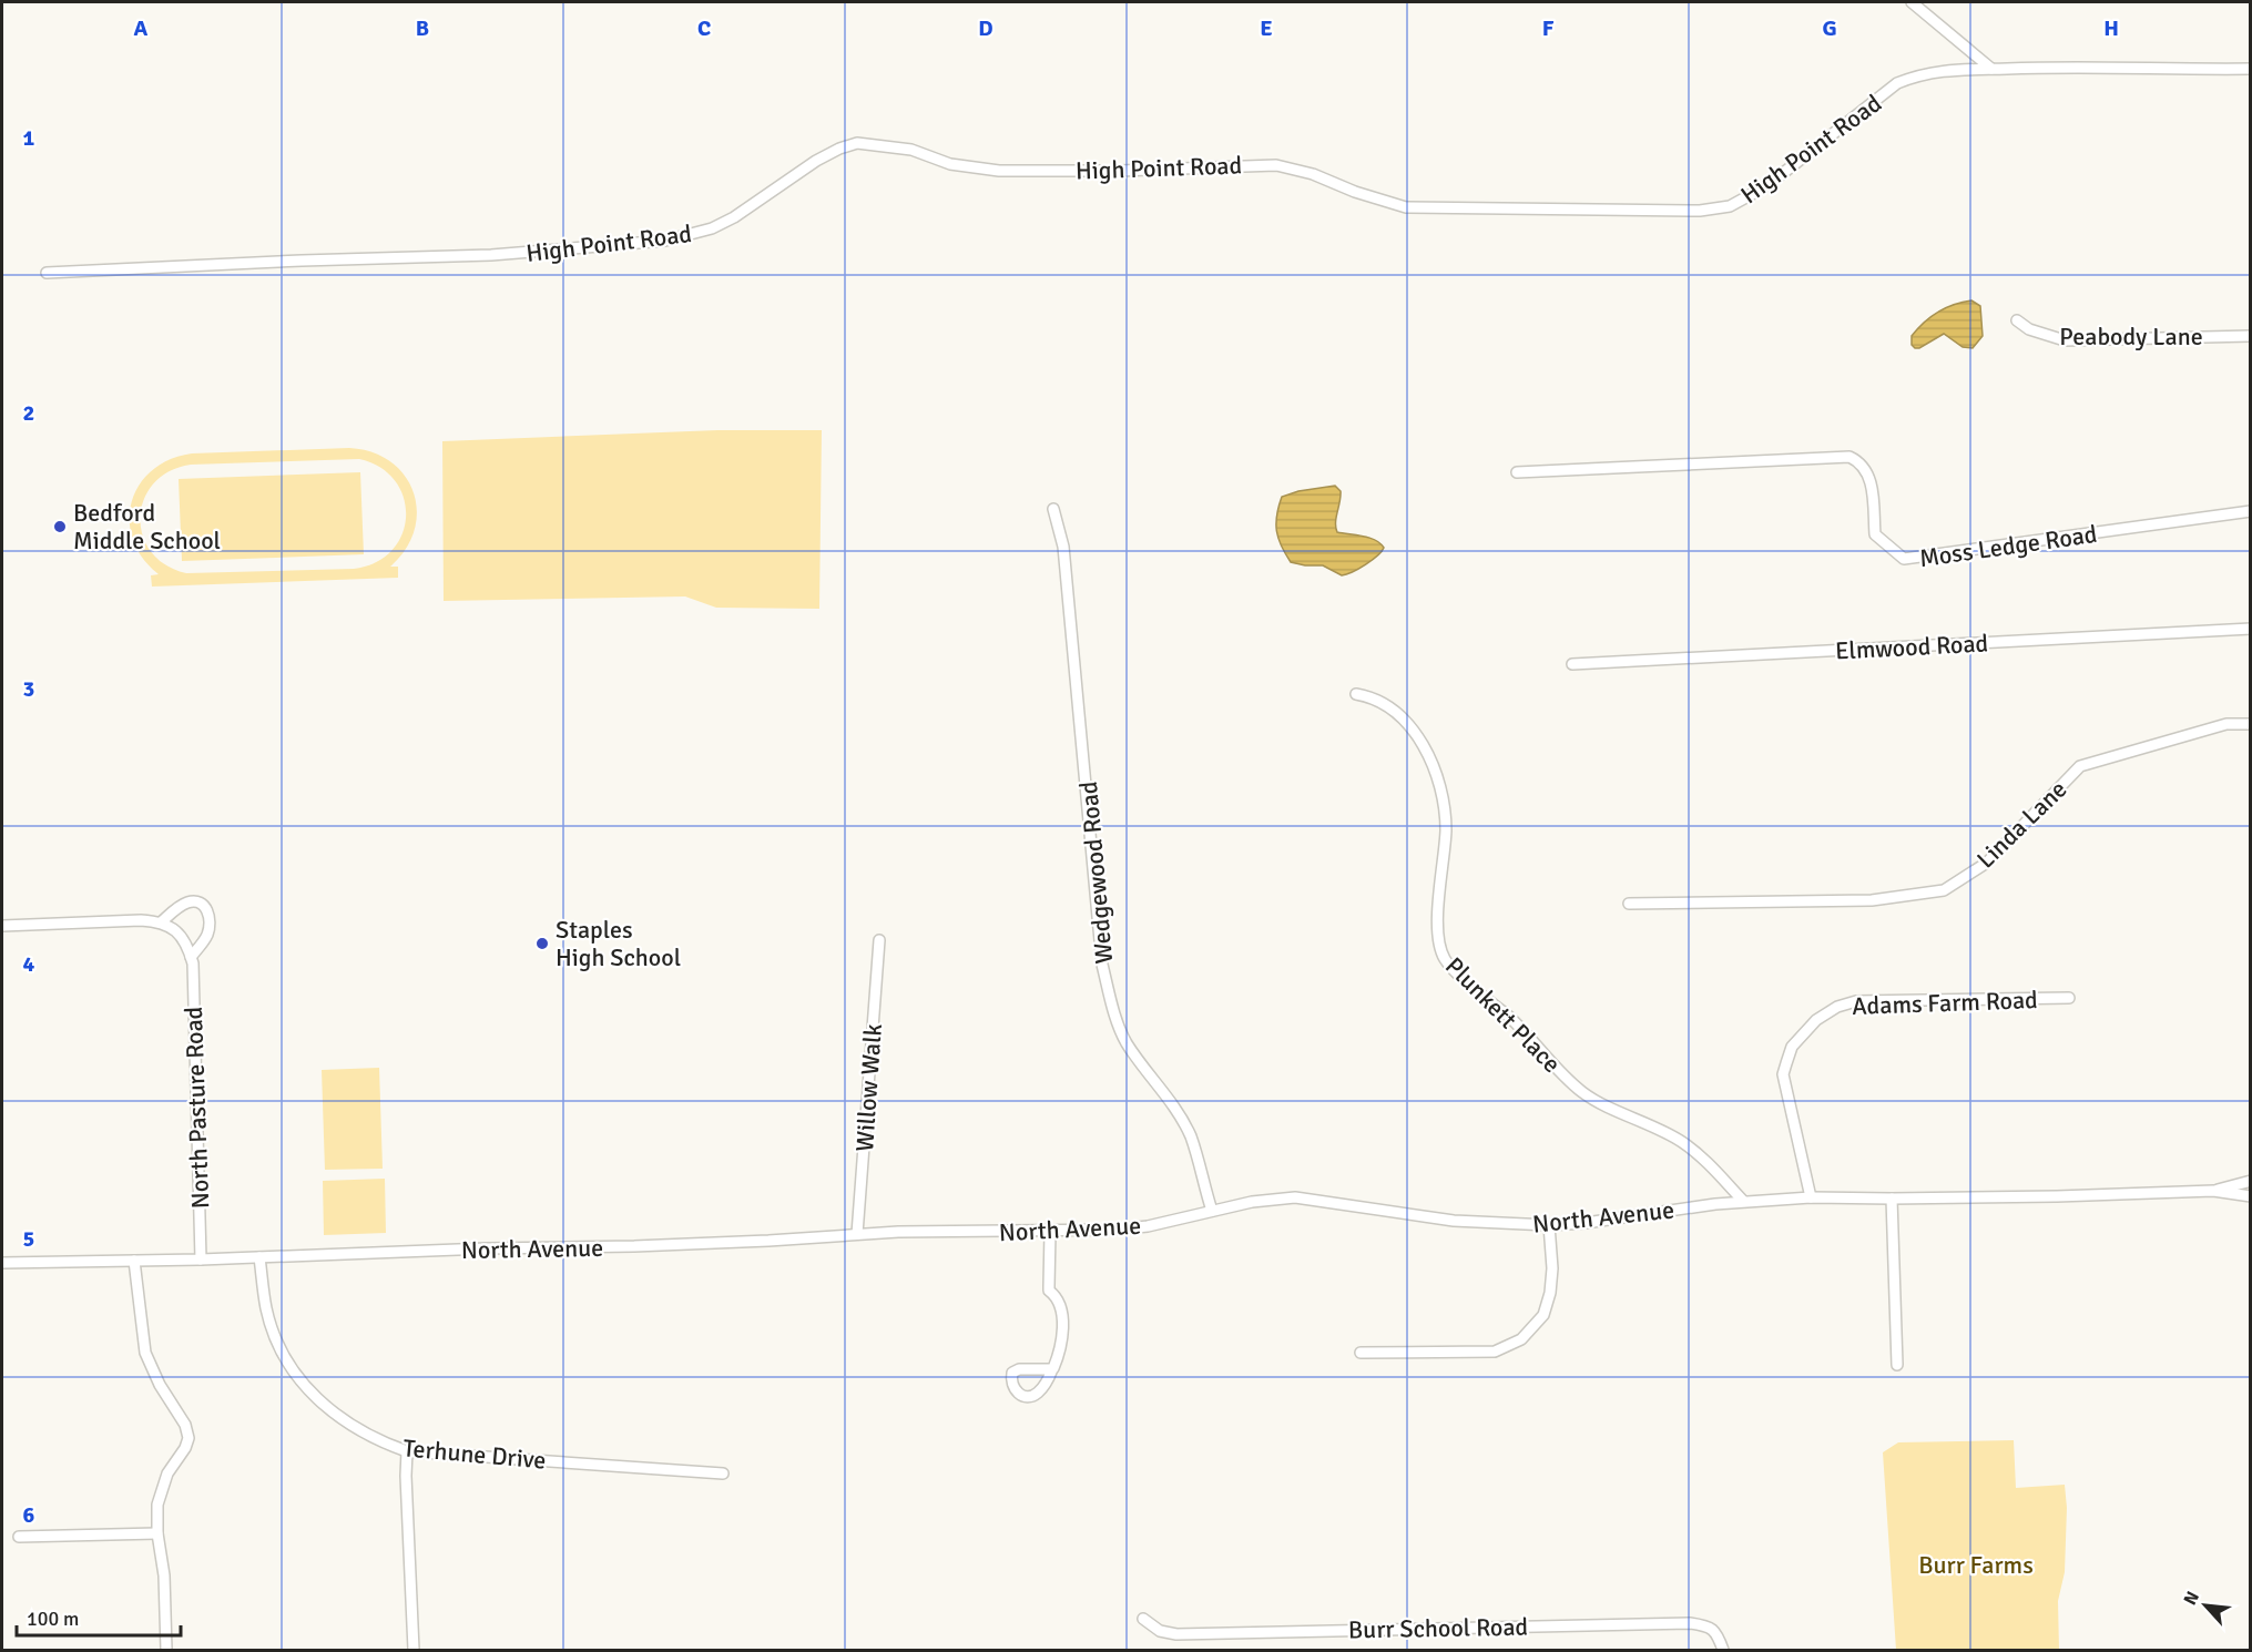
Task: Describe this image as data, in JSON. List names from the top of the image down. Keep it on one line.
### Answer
{"streets":{"street":["High Point Road","Peabody Lane","Moss Ledge Road","Elmwood Road","Linda Lane","Wedgewood Road","Adams Farm Road","Plunkett Place","Willow Walk","North Pasture Road","North Avenue","Terhune Drive","Burr School Road"]},"crossings":[["Wedgewood Road","North Avenue"],["Adams Farm Road","North Avenue"],["Plunkett Place","North Avenue"],["Willow Walk","North Avenue"],["North Pasture Road","North Avenue"],["North Avenue","Terhune Drive"]],"parks":["Burr Farms"],"places":["Bedford Middle School","Staples High School"],"scale_bar":"100 m","north":"top left","grid":{"columns":["A","B","C","D","E","F","G","H"],"rows":["1","2","3","4","5","6"]}}
